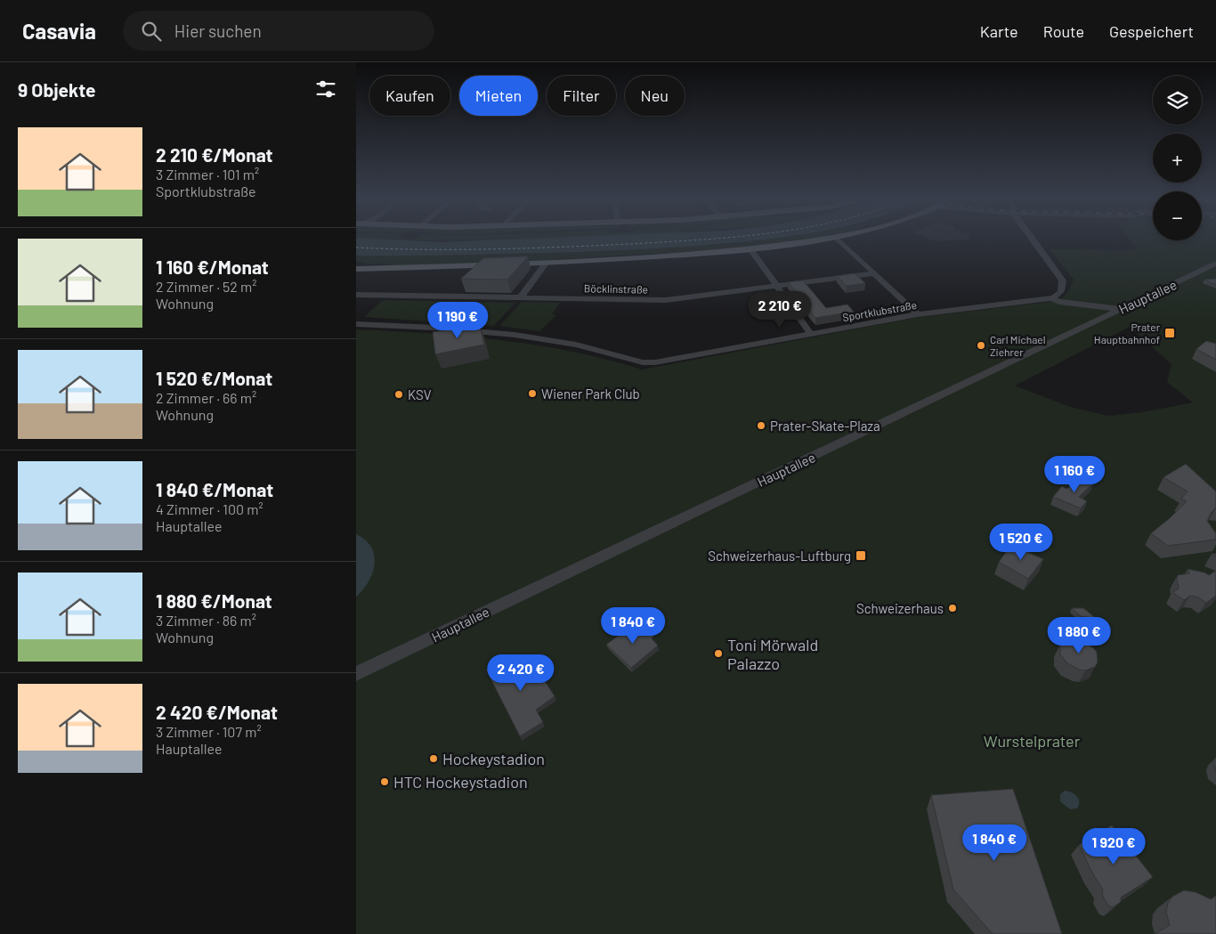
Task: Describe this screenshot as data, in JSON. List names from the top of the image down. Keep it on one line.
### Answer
{"streets":{"street":["Böcklinstraße","Hauptallee","Sportklubstraße"]},"crossings":[["Hauptallee","Sportklubstraße"]],"parks":["Wurstelprater"],"places":{"transit":["Prater Hauptbahnhof","Schweizerhaus-Luftburg"],"other":["Carl Michael Ziehrer","Wiener Park Club","KSV","Prater-Skate-Plaza","Schweizerhaus","Toni Mörwald Palazzo","Hockeystadion","HTC Hockeystadion"]},"page":{"header":"Casavia","search":"Hier suchen","nav":["Karte","Route","Gespeichert"],"heading":"9 Objekte","map_buttons":["+","−"],"chip":["Kaufen","Mieten","Filter","Neu"],"list":[{"name":"2 210 €/Monat","note":"3 Zimmer · 101 m² · Sportklubstraße"},{"name":"1 160 €/Monat","note":"2 Zimmer · 52 m² · Wohnung"},{"name":"1 520 €/Monat","note":"2 Zimmer · 66 m² · Wohnung"},{"name":"1 840 €/Monat","note":"4 Zimmer · 100 m² · Hauptallee"},{"name":"1 880 €/Monat","note":"3 Zimmer · 86 m² · Wohnung"},{"name":"2 420 €/Monat","note":"3 Zimmer · 107 m² · Hauptallee"}],"price":["2 210 €","1 190 €","1 160 €","1 520 €","1 840 €","1 880 €","2 420 €","1 840 €","1 920 €"]}}
